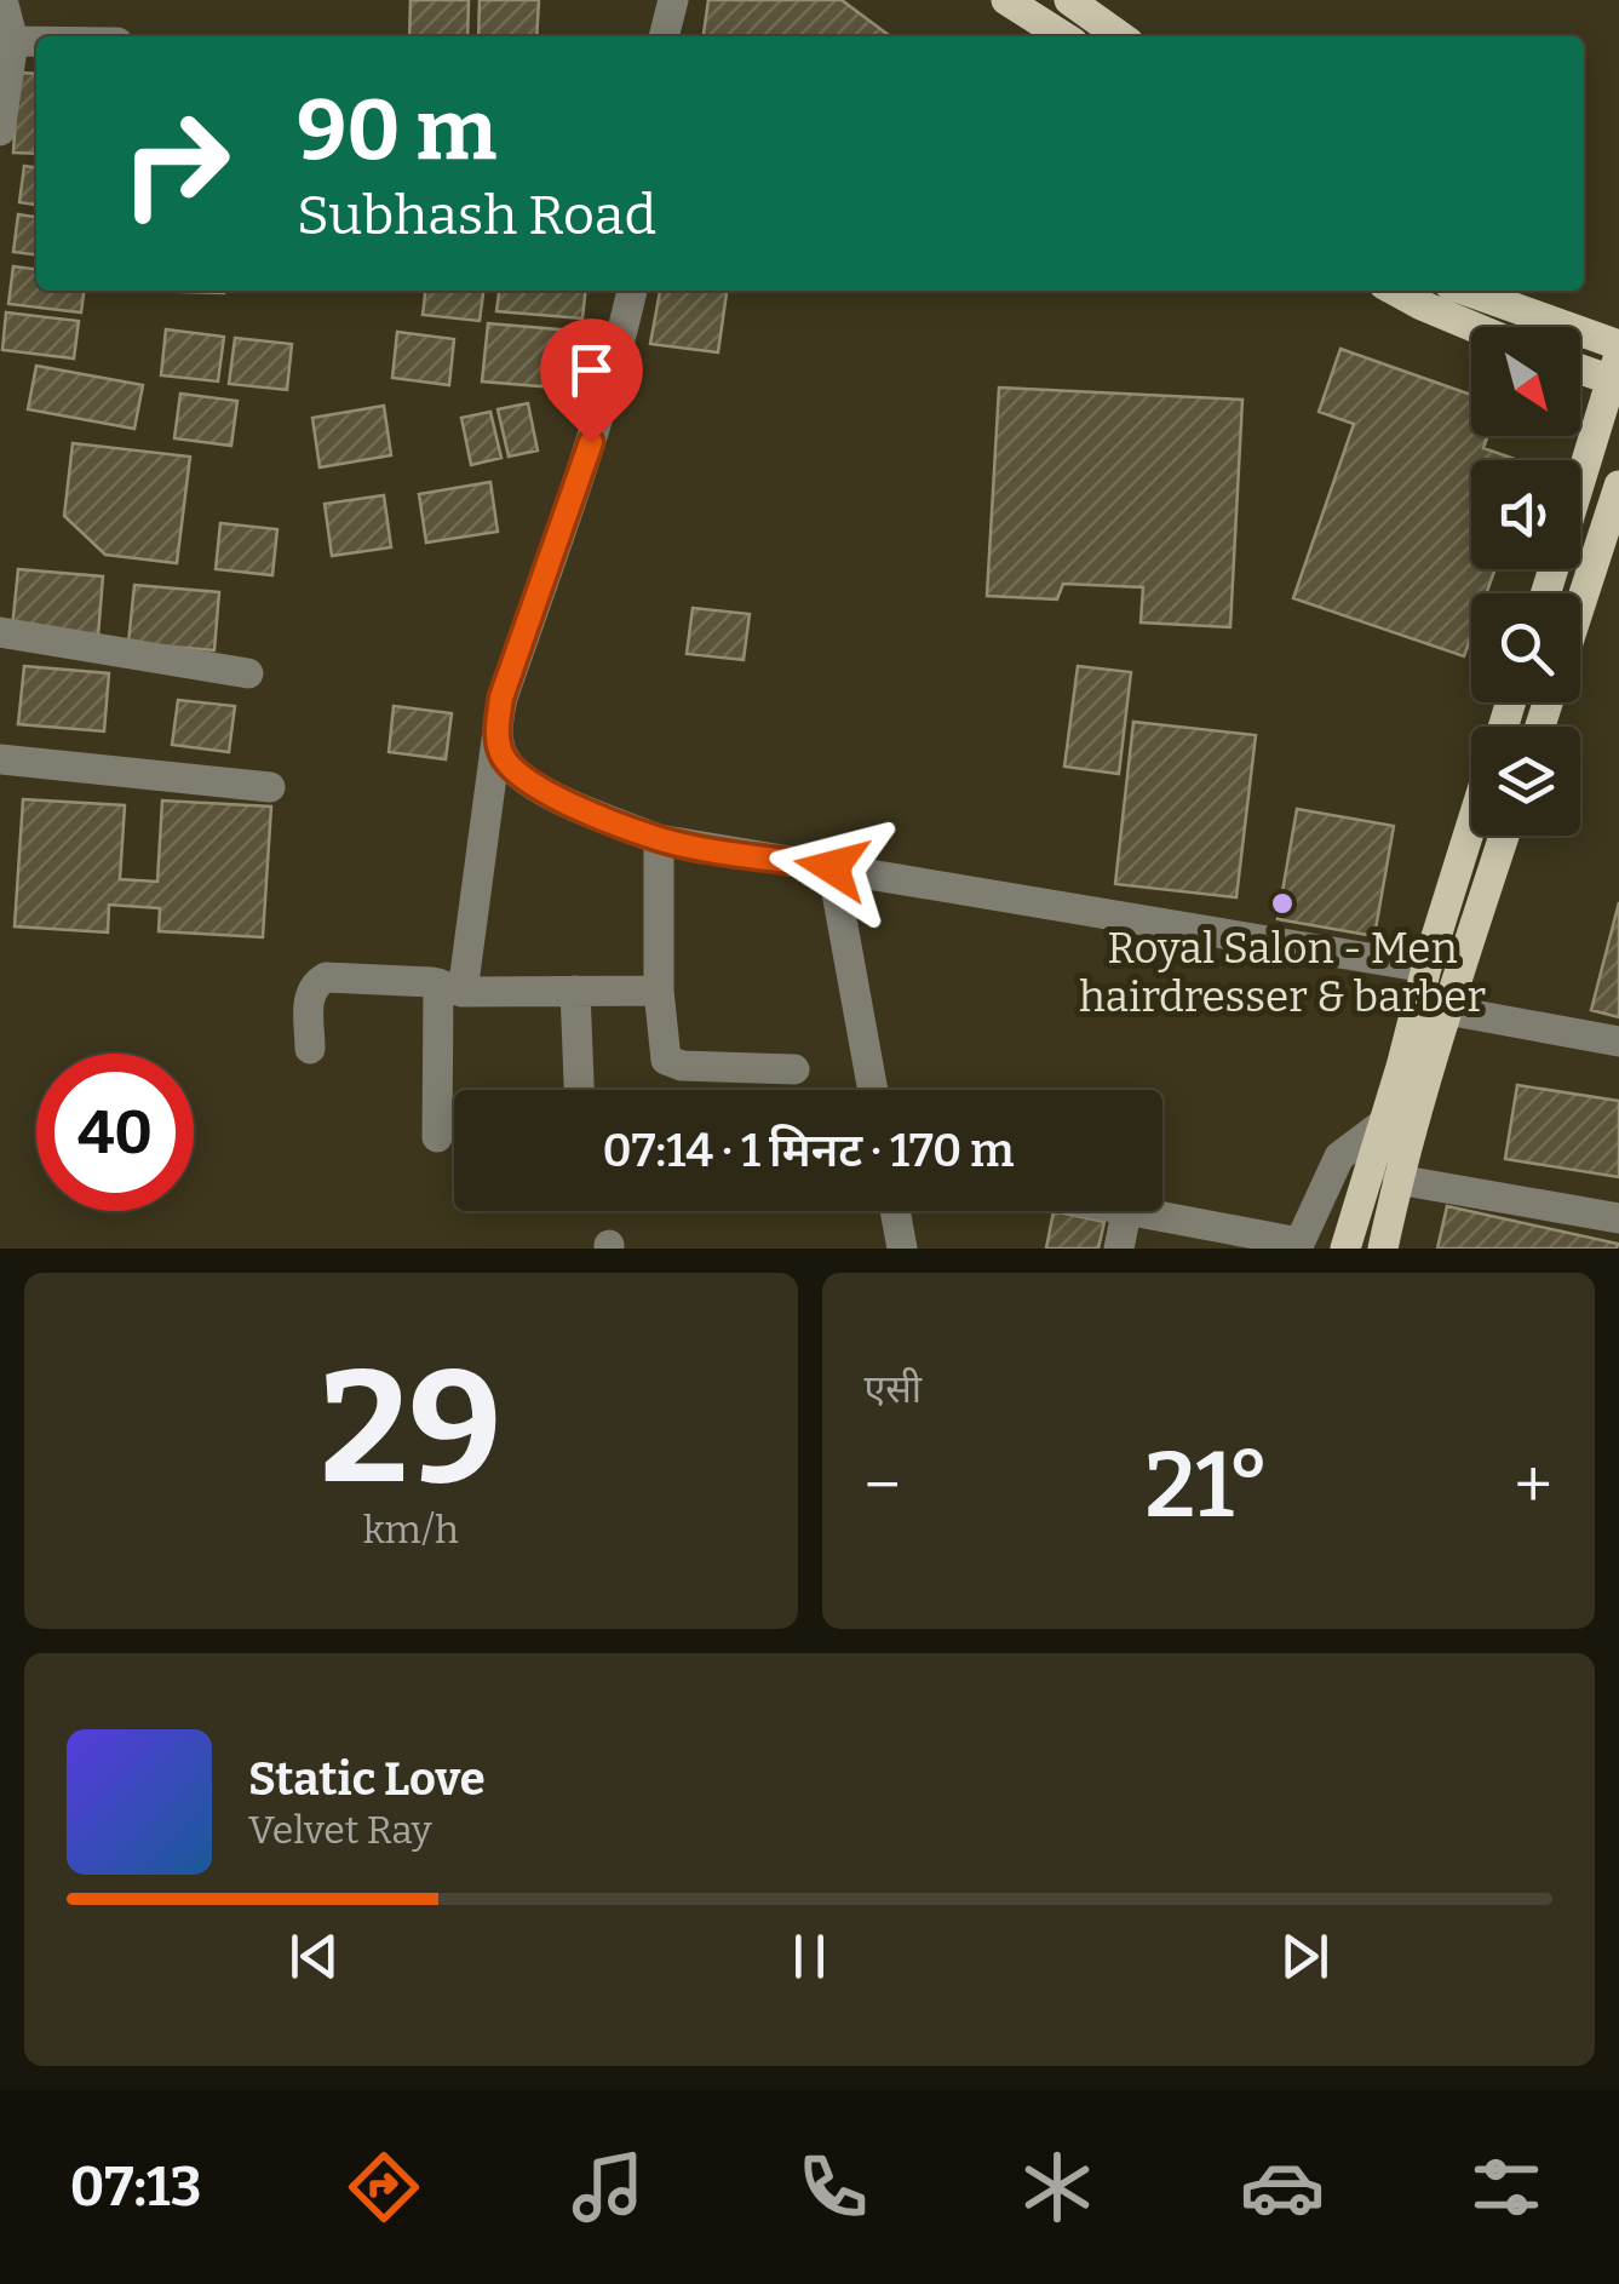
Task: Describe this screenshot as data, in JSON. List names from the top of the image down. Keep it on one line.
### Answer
{"places":["Royal Salon - Men hairdresser & barber"],"north":"bottom right","page":{"turn":["90 m","Subhash Road"],"limit":"40","trip":"07:14 · 1 मिनट · 170 m","tile":[["29","km/h"],"एसी"],"heat":["−","21°","+"],"song":["Static Love","Velvet Ray"],"tabs":"07:13"}}
